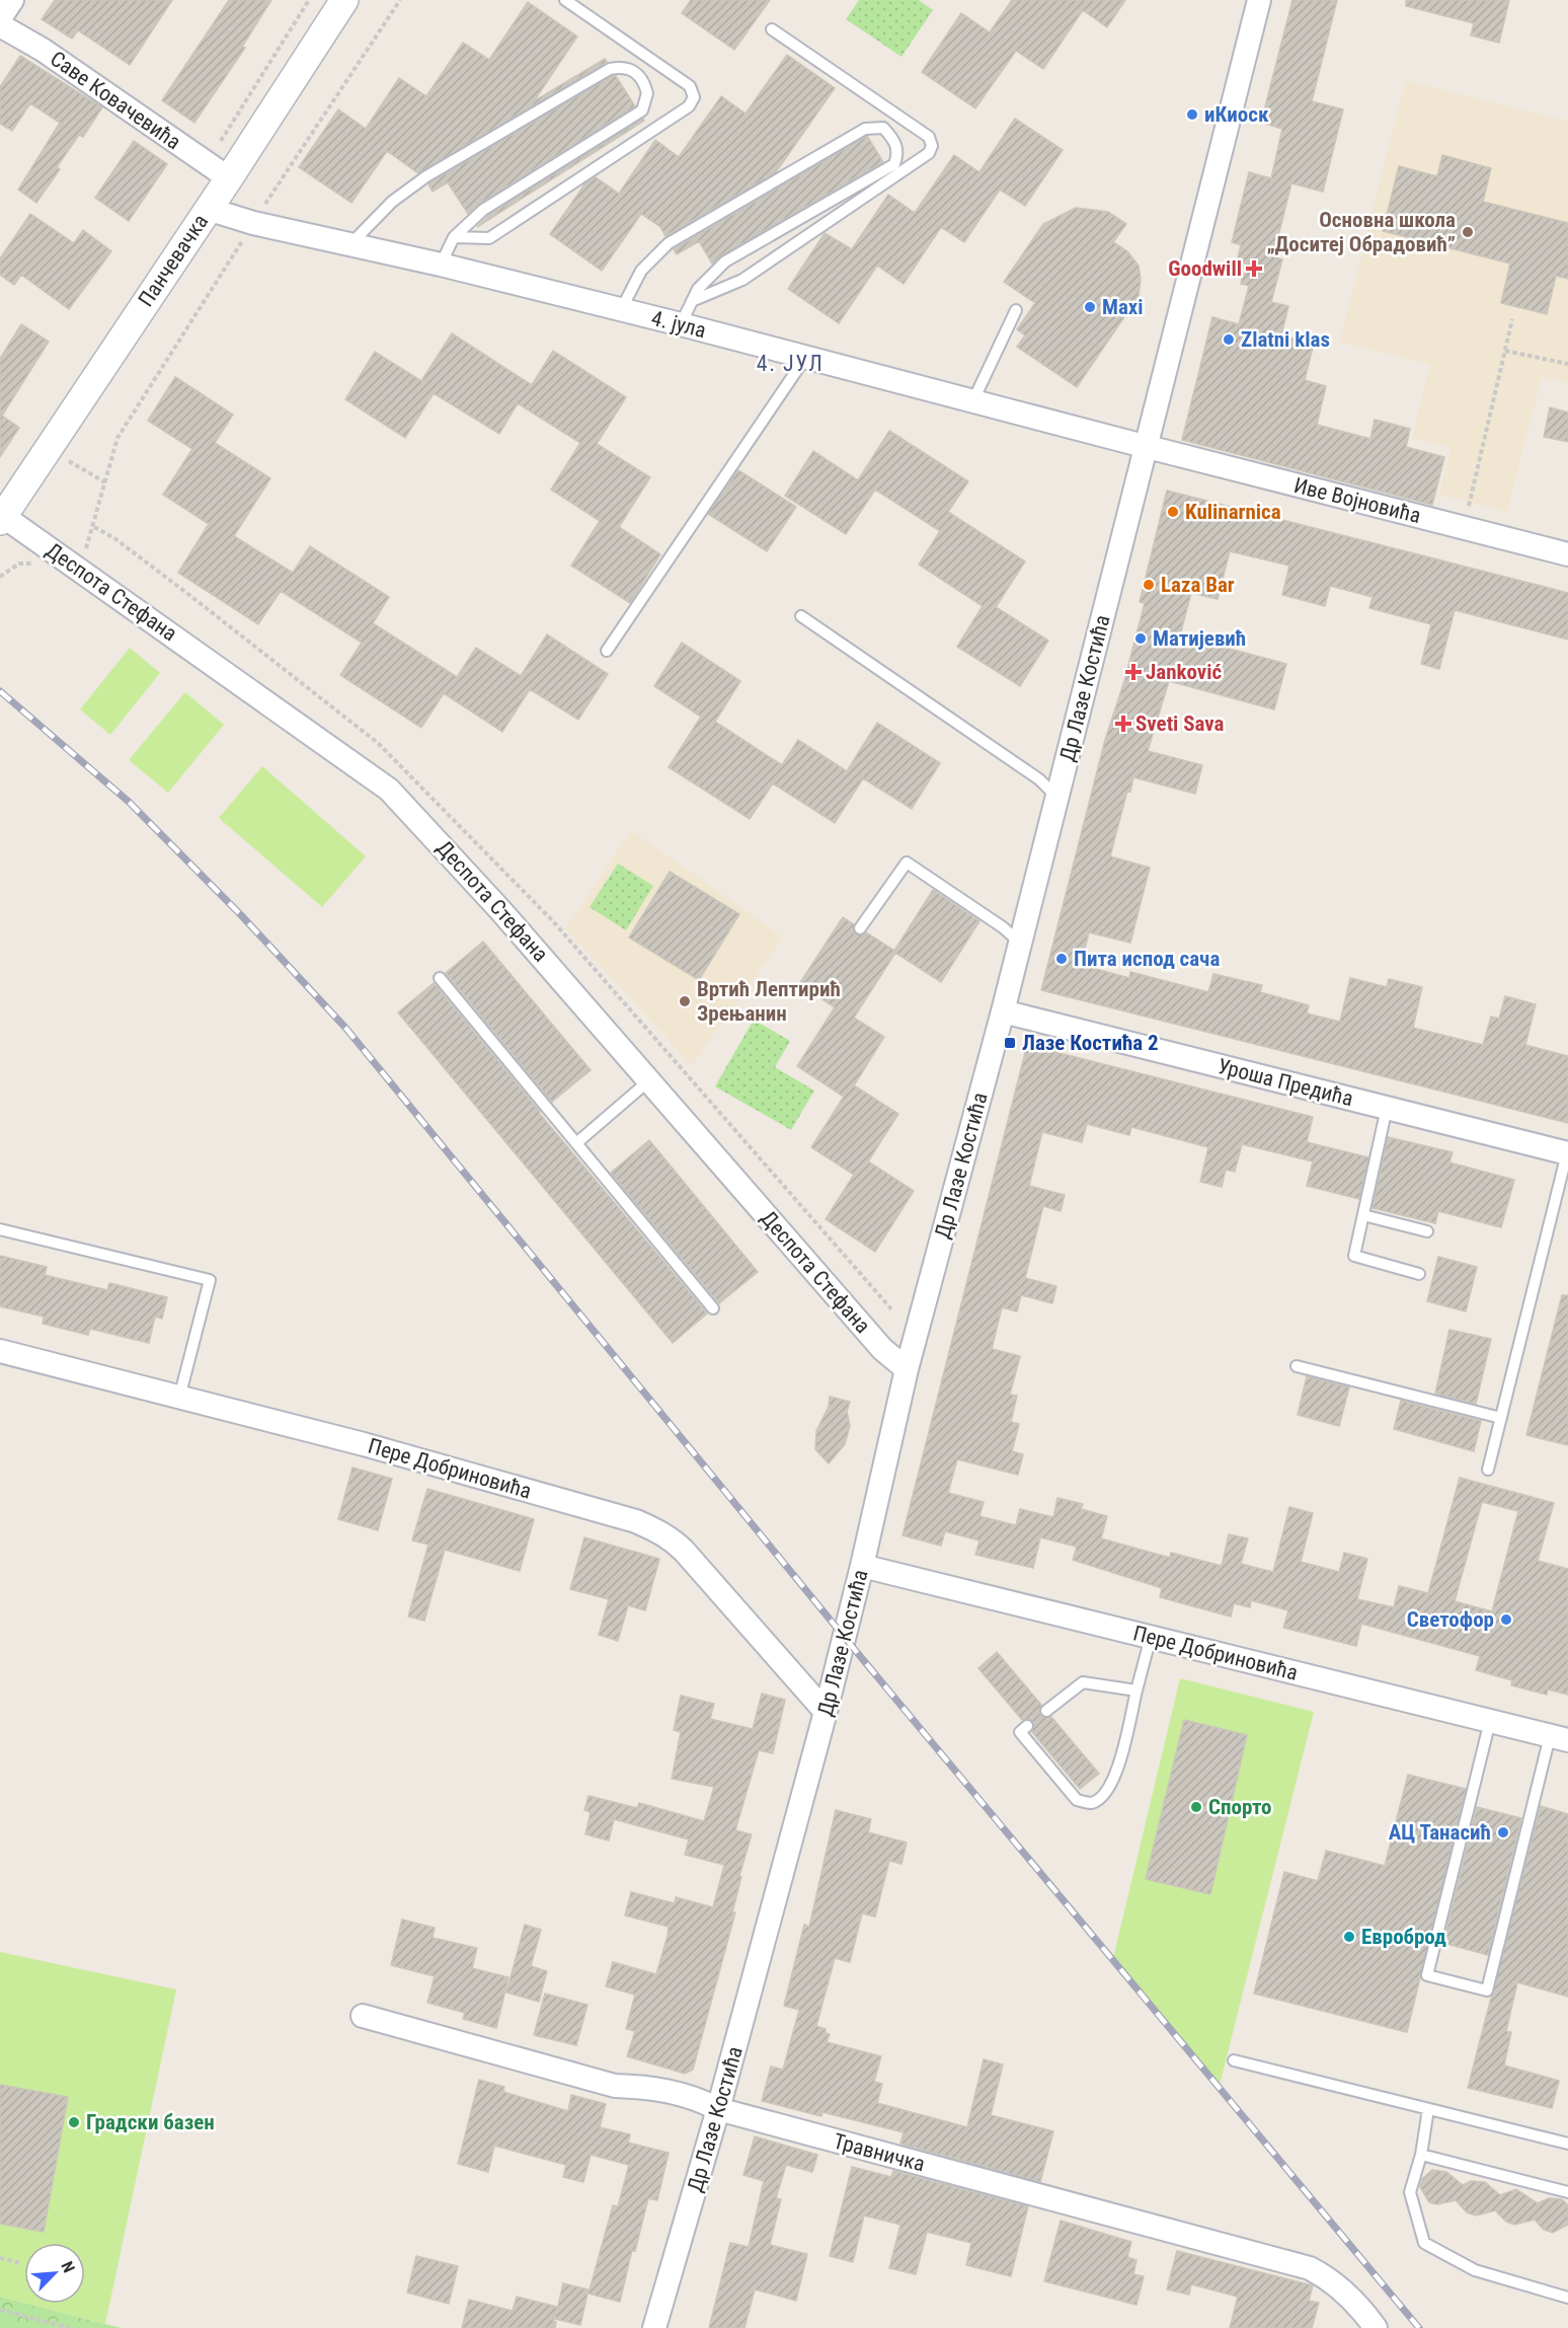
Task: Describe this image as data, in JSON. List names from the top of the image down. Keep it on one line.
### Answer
{"streets":{"street":["Саве Ковачевића","Панчевачка","4. јула","Иве Војновића","Деспота Стефана","Др Лазе Костића","Уроша Предића","Пере Добриновића","Травничка"]},"crossings":[["Саве Ковачевића","Панчевачка"],["Панчевачка","4. јула"],["Панчевачка","Деспота Стефана"],["4. јула","Иве Војновића"],["4. јула","Др Лазе Костића"],["Иве Војновића","Др Лазе Костића"],["Деспота Стефана","Др Лазе Костића"],["Др Лазе Костића","Уроша Предића"],["Др Лазе Костића","Пере Добриновића"],["Др Лазе Костића","Травничка"]],"districts":["4. ЈУЛ"],"places":{"other":["иКиоск","Основна школа „Доситеј Обрадовић”","Maxi","Zlatni klas","Kulinarnica","Laza Bar","Матијевић","Пита испод сача","Вртић Лептирић Зрењанин","Светофор","Спорто","АЦ Танасић","Евроброд","Градски базен"],"health":["Goodwill","Janković","Sveti Sava"],"transit":["Лазе Костића 2"]},"north":"top right"}
